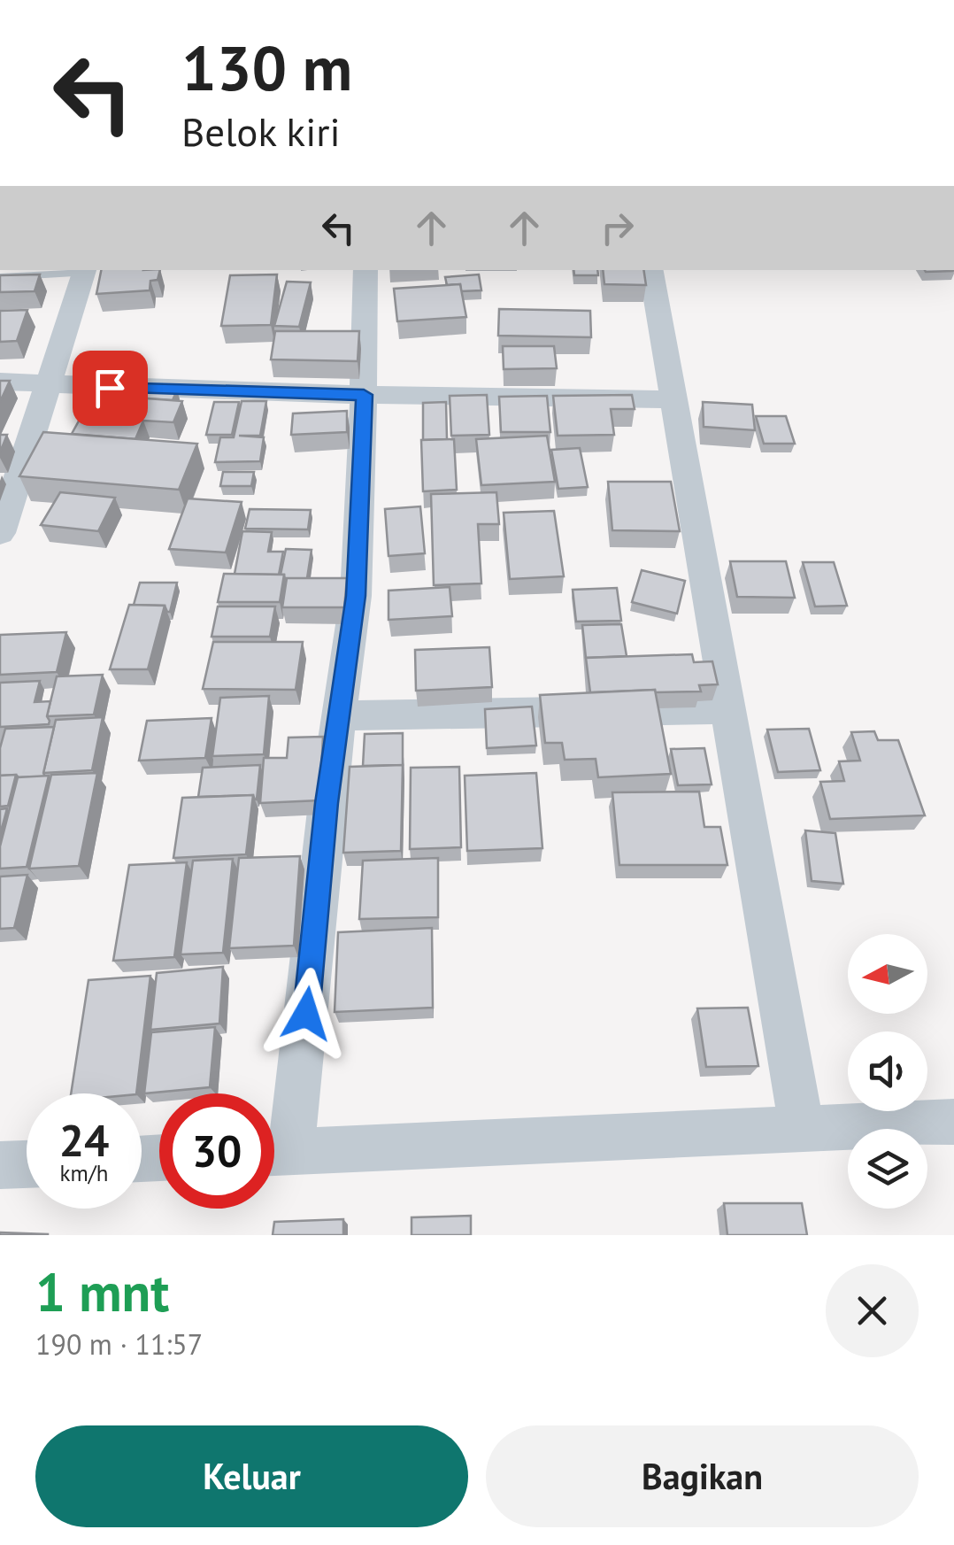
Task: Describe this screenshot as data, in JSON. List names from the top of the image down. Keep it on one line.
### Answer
{"north":"left","page":{"turn":["130 m","Belok kiri"],"speed":"24 km/h","limit":"30","heading":["1 mnt","190 m · 11:57"],"buttons":["Keluar","Bagikan"]}}
